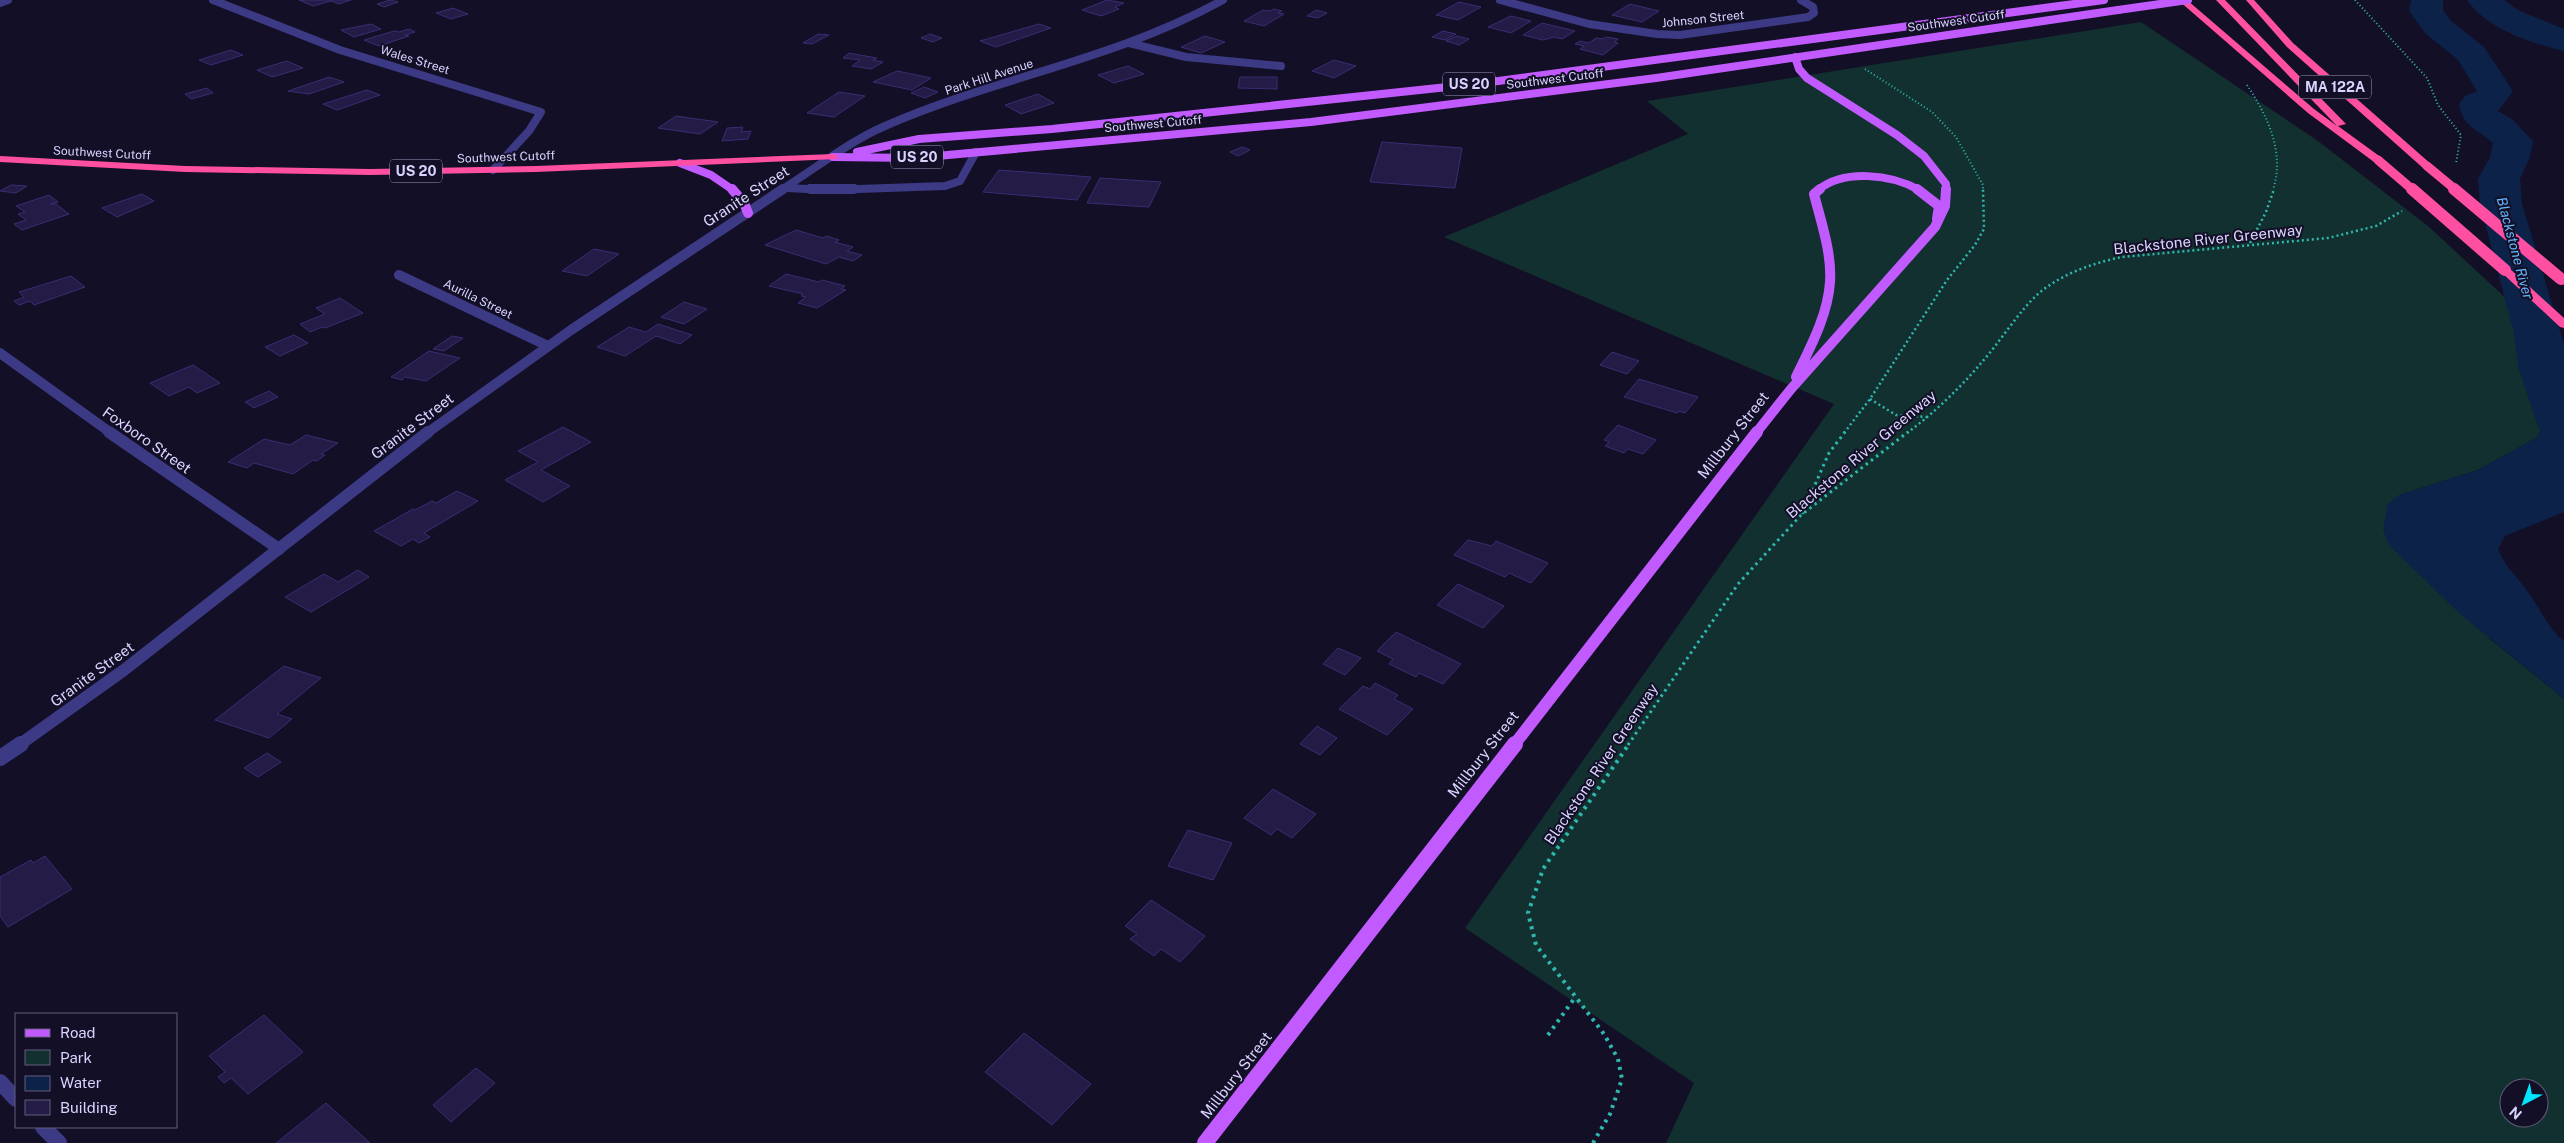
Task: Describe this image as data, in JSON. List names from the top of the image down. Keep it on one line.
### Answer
{"streets":{"highway":["Southwest Cutoff","US 20","MA 122A"],"main road":["Millbury Street"],"street":["Johnson Street","Wales Street","Park Hill Avenue","Granite Street","Aurilla Street","Foxboro Street"],"path":["Blackstone River Greenway"]},"crossings":[["Southwest Cutoff","Wales Street"],["Southwest Cutoff","Granite Street"],["Southwest Cutoff","Millbury Street"],["Park Hill Avenue","Granite Street"],["Granite Street","Aurilla Street"],["Granite Street","Foxboro Street"]],"water":["Blackstone River"],"legend":["Road","Park","Water","Building"],"north":"bottom left"}
